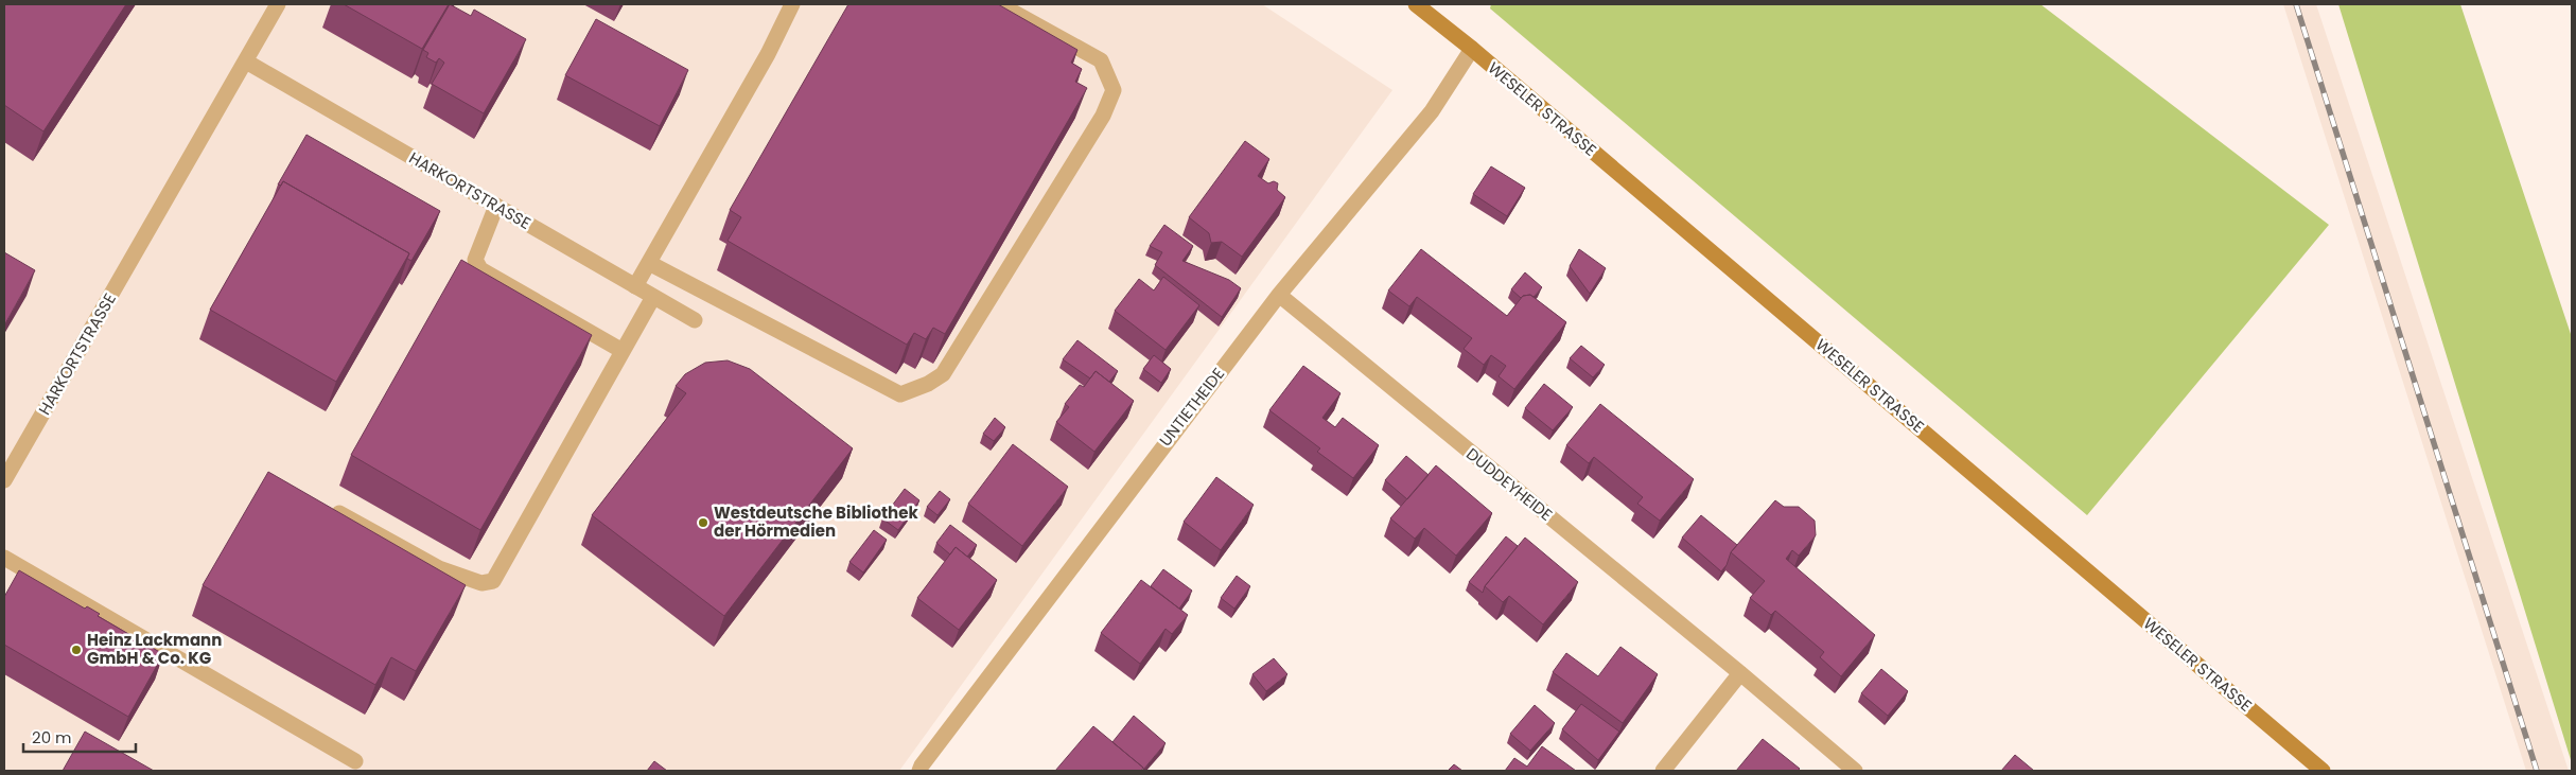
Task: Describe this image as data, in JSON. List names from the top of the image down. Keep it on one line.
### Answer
{"streets":{"main road":["WESELER STRASSE"],"street":["HARKORTSTRASSE","UNTIETHEIDE","DUDDEYHEIDE"]},"crossings":[["WESELER STRASSE","UNTIETHEIDE"],["UNTIETHEIDE","DUDDEYHEIDE"]],"places":["Westdeutsche Bibliothek der Hörmedien","Heinz Lackmann GmbH & Co. KG"],"scale_bar":"20 m"}
